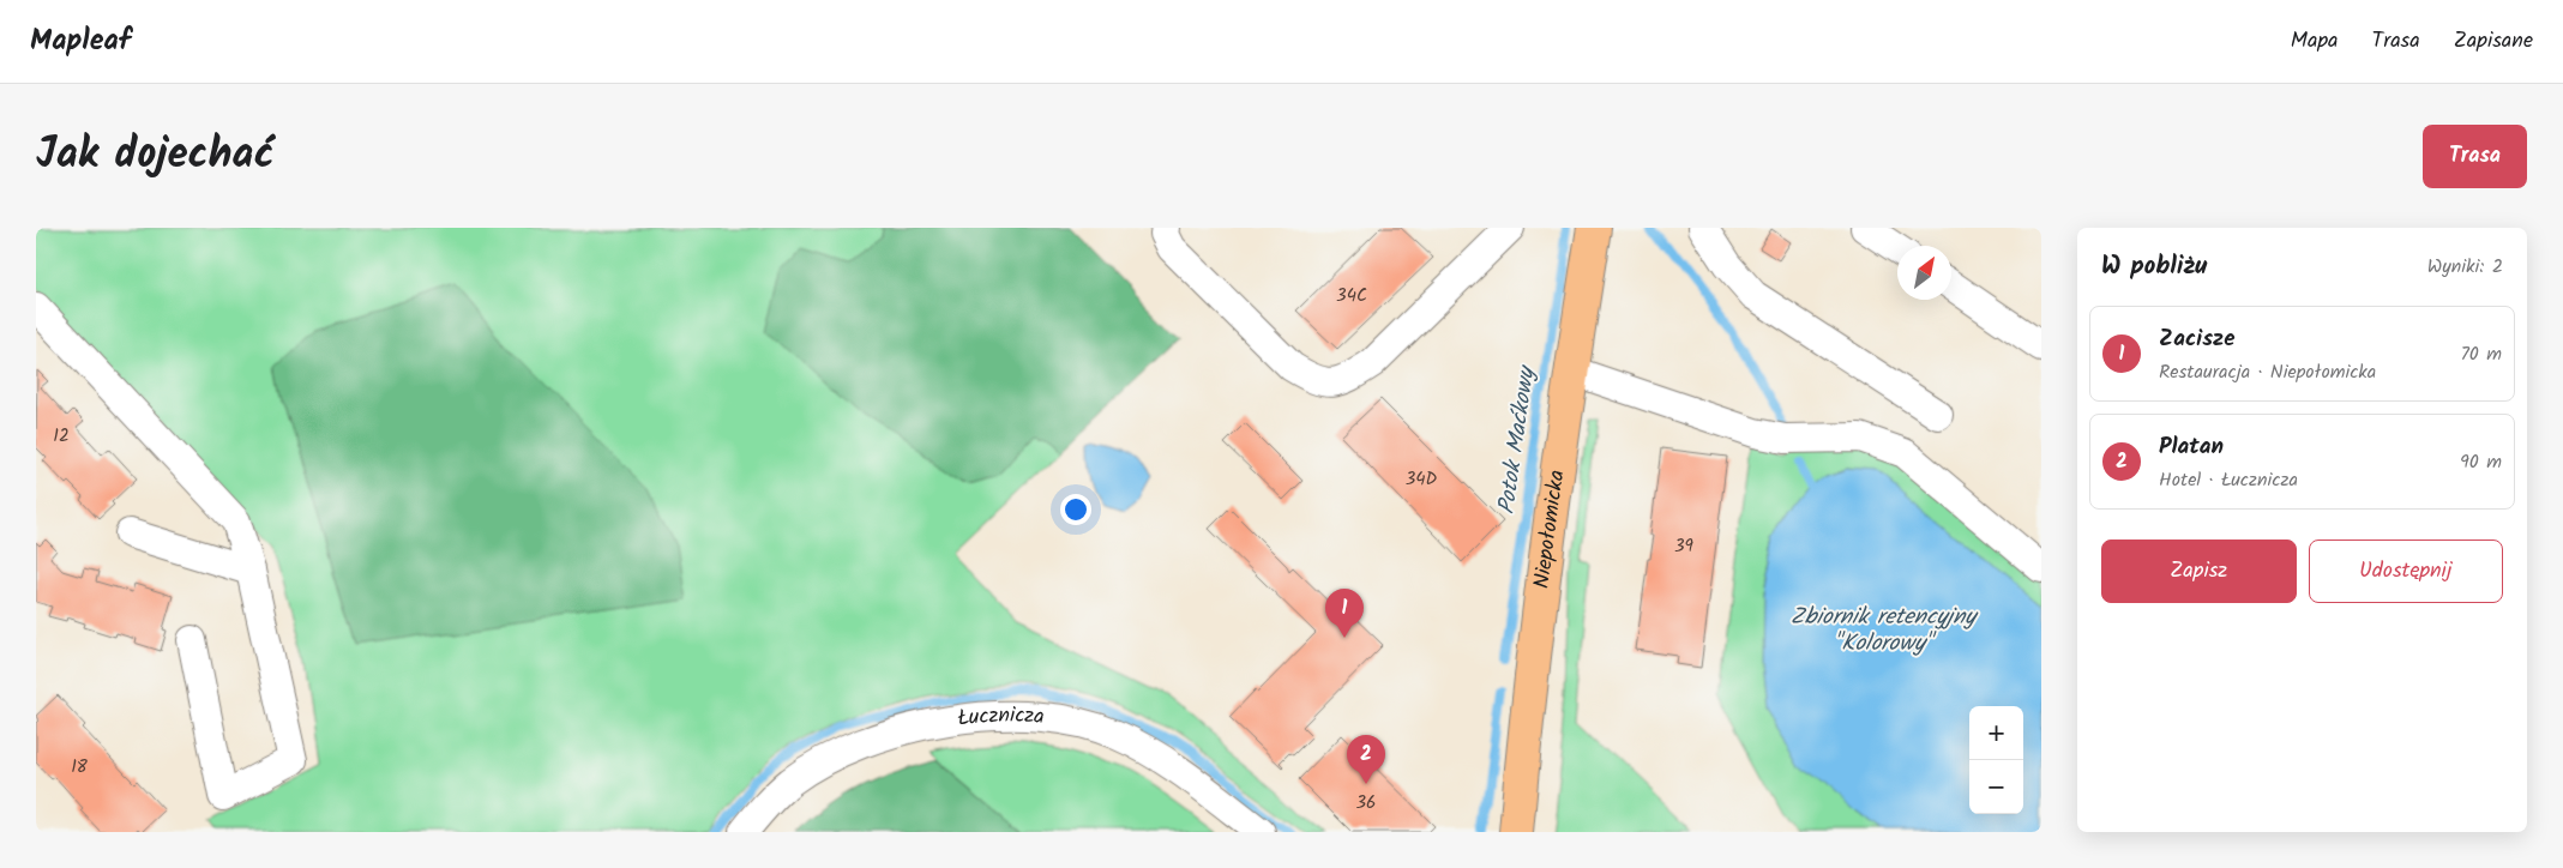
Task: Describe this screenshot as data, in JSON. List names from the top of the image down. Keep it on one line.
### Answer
{"streets":{"main road":["Niepołomicka"],"street":["Łucznicza"]},"water":["Potok Maćkowy","Zbiornik retencyjny \"Kolorowy\""],"house_numbers":["34C","12","34D","39","18","36"],"north":"top right","page":{"header":"Mapleaf","nav":["Mapa","Trasa","Zapisane"],"title":"Jak dojechać","buttons":["Trasa",["Zapisz","Udostępnij"]],"heading":["W pobliżu","Wyniki: 2"],"list":[{"mark":"1","name":"Zacisze","note":"Restauracja · Niepołomicka","value":"70 m"},{"mark":"2","name":"Platan","note":"Hotel · Łucznicza","value":"90 m"}],"pins":["1","2"],"map_buttons":["+","−"]}}
